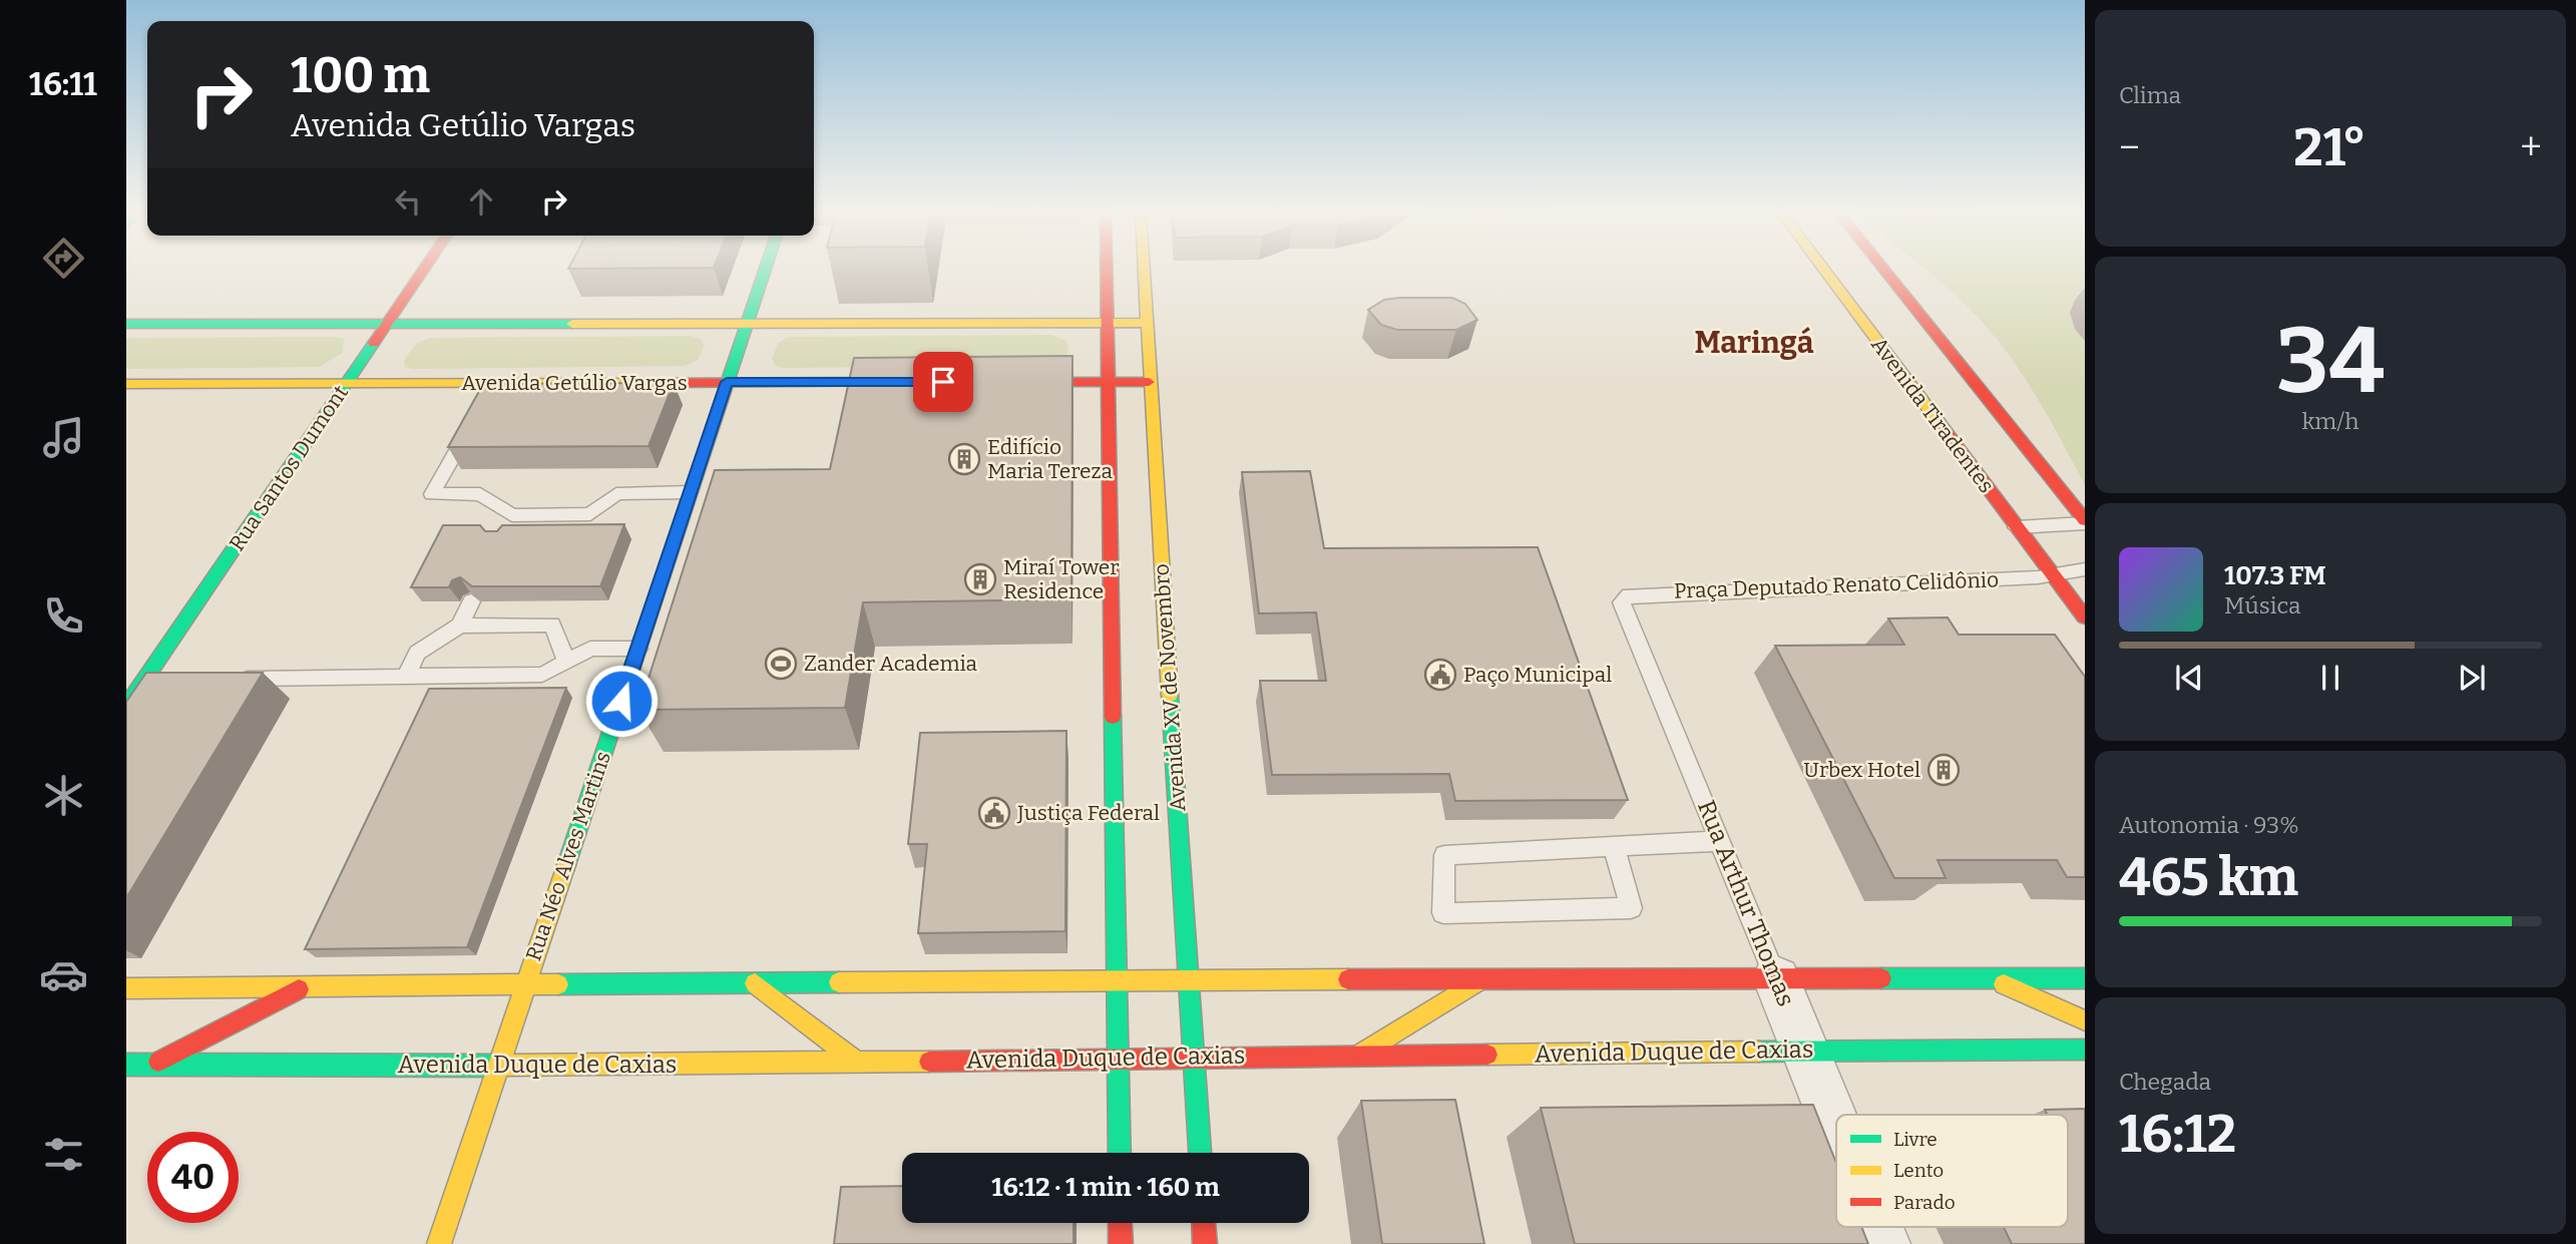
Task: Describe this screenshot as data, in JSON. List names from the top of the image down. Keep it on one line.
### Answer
{"streets":{"main road":["Avenida Getúlio Vargas","Avenida Tiradentes","Rua Santos Dumont","Avenida XV de Novembro","Rua Néo Alves Martins","Avenida Duque de Caxias"],"street":["Rua Arthur Thomas"],"lane":["Praça Deputado Renato Celidônio"]},"crossings":[["Avenida Getúlio Vargas","Rua Santos Dumont"],["Avenida Getúlio Vargas","Rua Néo Alves Martins"],["Avenida Tiradentes","Praça Deputado Renato Celidônio"],["Praça Deputado Renato Celidônio","Rua Arthur Thomas"],["Avenida XV de Novembro","Avenida Duque de Caxias"],["Rua Néo Alves Martins","Avenida Duque de Caxias"],["Rua Arthur Thomas","Avenida Duque de Caxias"]],"districts":["Maringá"],"places":{"building":["Edifício Maria Tereza","Miraí Tower Residence","Urbex Hotel"],"sports":["Zander Academia"],"public building":["Paço Municipal","Justiça Federal"]},"legend":["Livre","Lento","Parado"],"page":{"tabs":"16:11","tile":["Clima",["34","km/h"],["Autonomia · 93%","465 km"],["Chegada","16:12"]],"turn":["100 m","Avenida Getúlio Vargas"],"heat":["−","21°","+"],"song":["107.3 FM","Música"],"limit":"40","trip":"16:12 · 1 min · 160 m"}}
